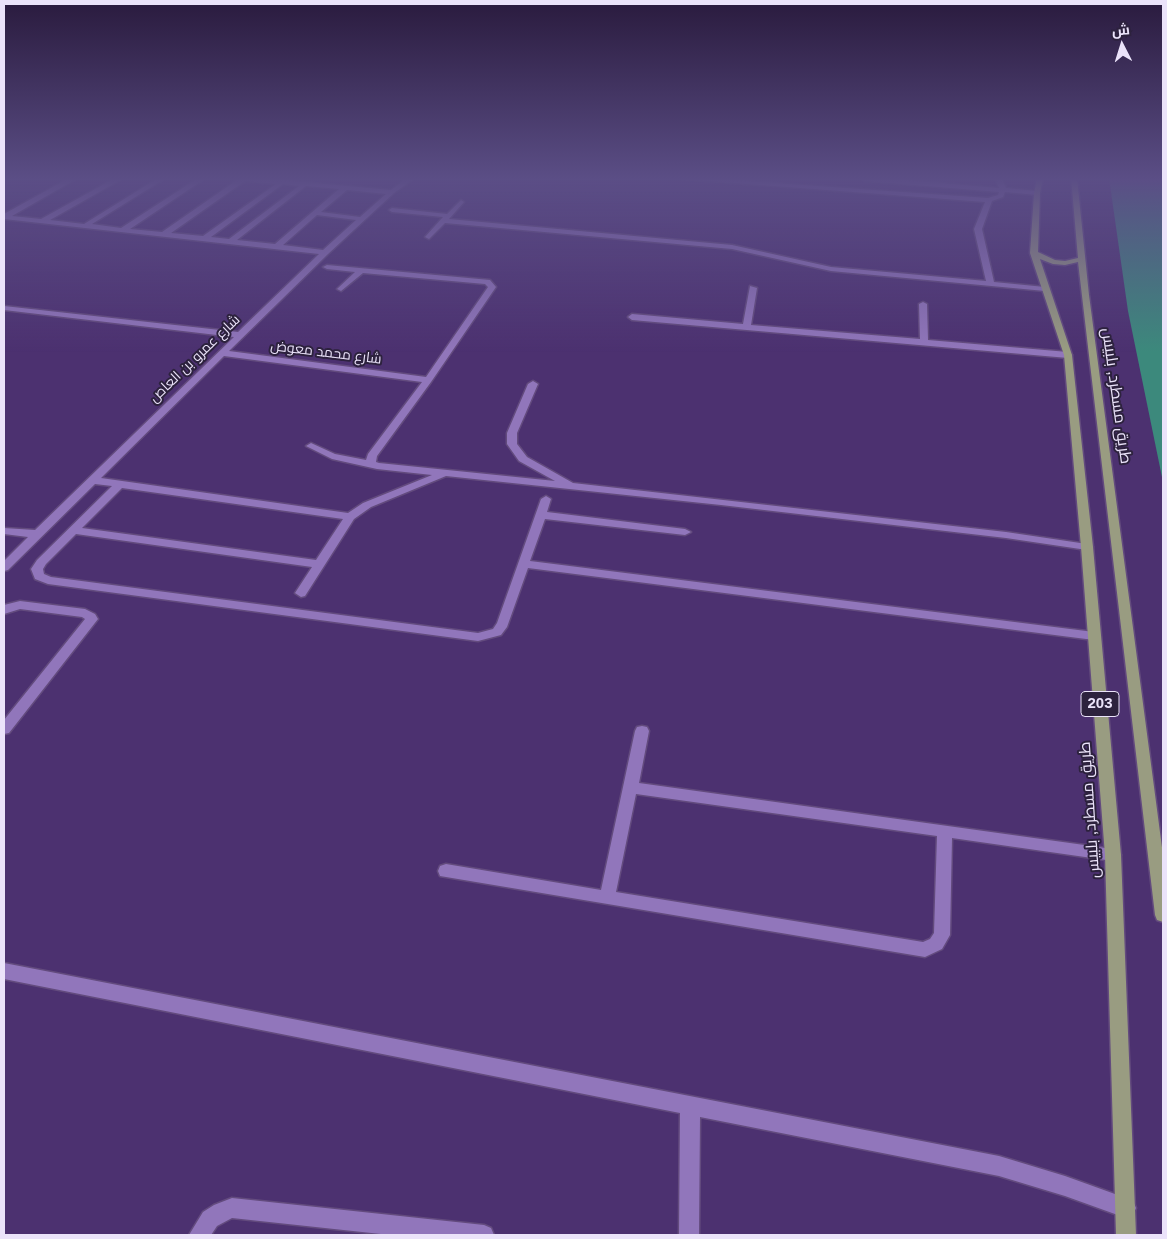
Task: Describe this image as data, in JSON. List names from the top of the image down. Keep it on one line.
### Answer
{"streets":{"main road":["طريق مسطرد, بلبيس","203"],"street":["شارع محمد معوض","شارع عمرو بن العاص"]},"crossings":[["شارع محمد معوض","شارع عمرو بن العاص"]],"north":"top"}
